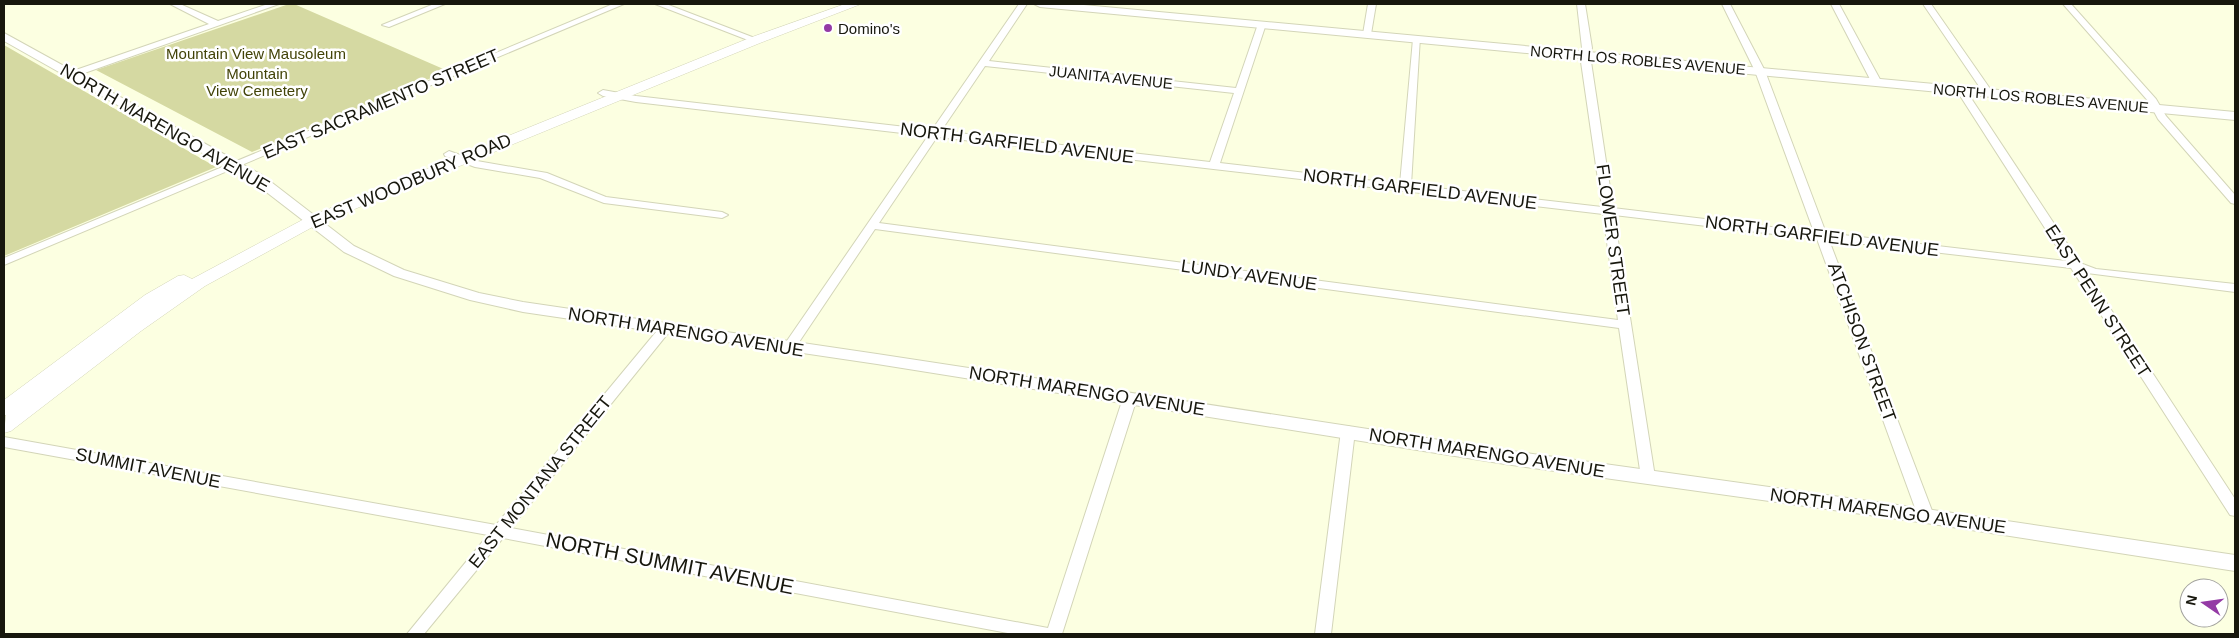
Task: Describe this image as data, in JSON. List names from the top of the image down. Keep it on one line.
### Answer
{"streets":{"main road":["EAST WOODBURY ROAD"],"street":["NORTH LOS ROBLES AVENUE","JUANITA AVENUE","EAST SACRAMENTO STREET","NORTH MARENGO AVENUE","NORTH GARFIELD AVENUE","FLOWER STREET","LUNDY AVENUE","EAST PENN STREET","ATCHISON STREET","SUMMIT AVENUE","EAST MONTANA STREET","NORTH SUMMIT AVENUE"]},"crossings":[["NORTH LOS ROBLES AVENUE","FLOWER STREET"],["NORTH LOS ROBLES AVENUE","EAST PENN STREET"],["NORTH LOS ROBLES AVENUE","ATCHISON STREET"],["EAST SACRAMENTO STREET","NORTH MARENGO AVENUE"],["NORTH MARENGO AVENUE","EAST WOODBURY ROAD"],["NORTH MARENGO AVENUE","FLOWER STREET"],["NORTH MARENGO AVENUE","ATCHISON STREET"],["NORTH MARENGO AVENUE","EAST MONTANA STREET"],["NORTH GARFIELD AVENUE","EAST WOODBURY ROAD"],["NORTH GARFIELD AVENUE","FLOWER STREET"],["NORTH GARFIELD AVENUE","EAST PENN STREET"],["NORTH GARFIELD AVENUE","ATCHISON STREET"],["FLOWER STREET","LUNDY AVENUE"],["SUMMIT AVENUE","NORTH SUMMIT AVENUE"],["EAST MONTANA STREET","NORTH SUMMIT AVENUE"]],"parks":["Mountain View Mausoleum","Mountain View Cemetery"],"places":["Domino's"],"north":"left"}
